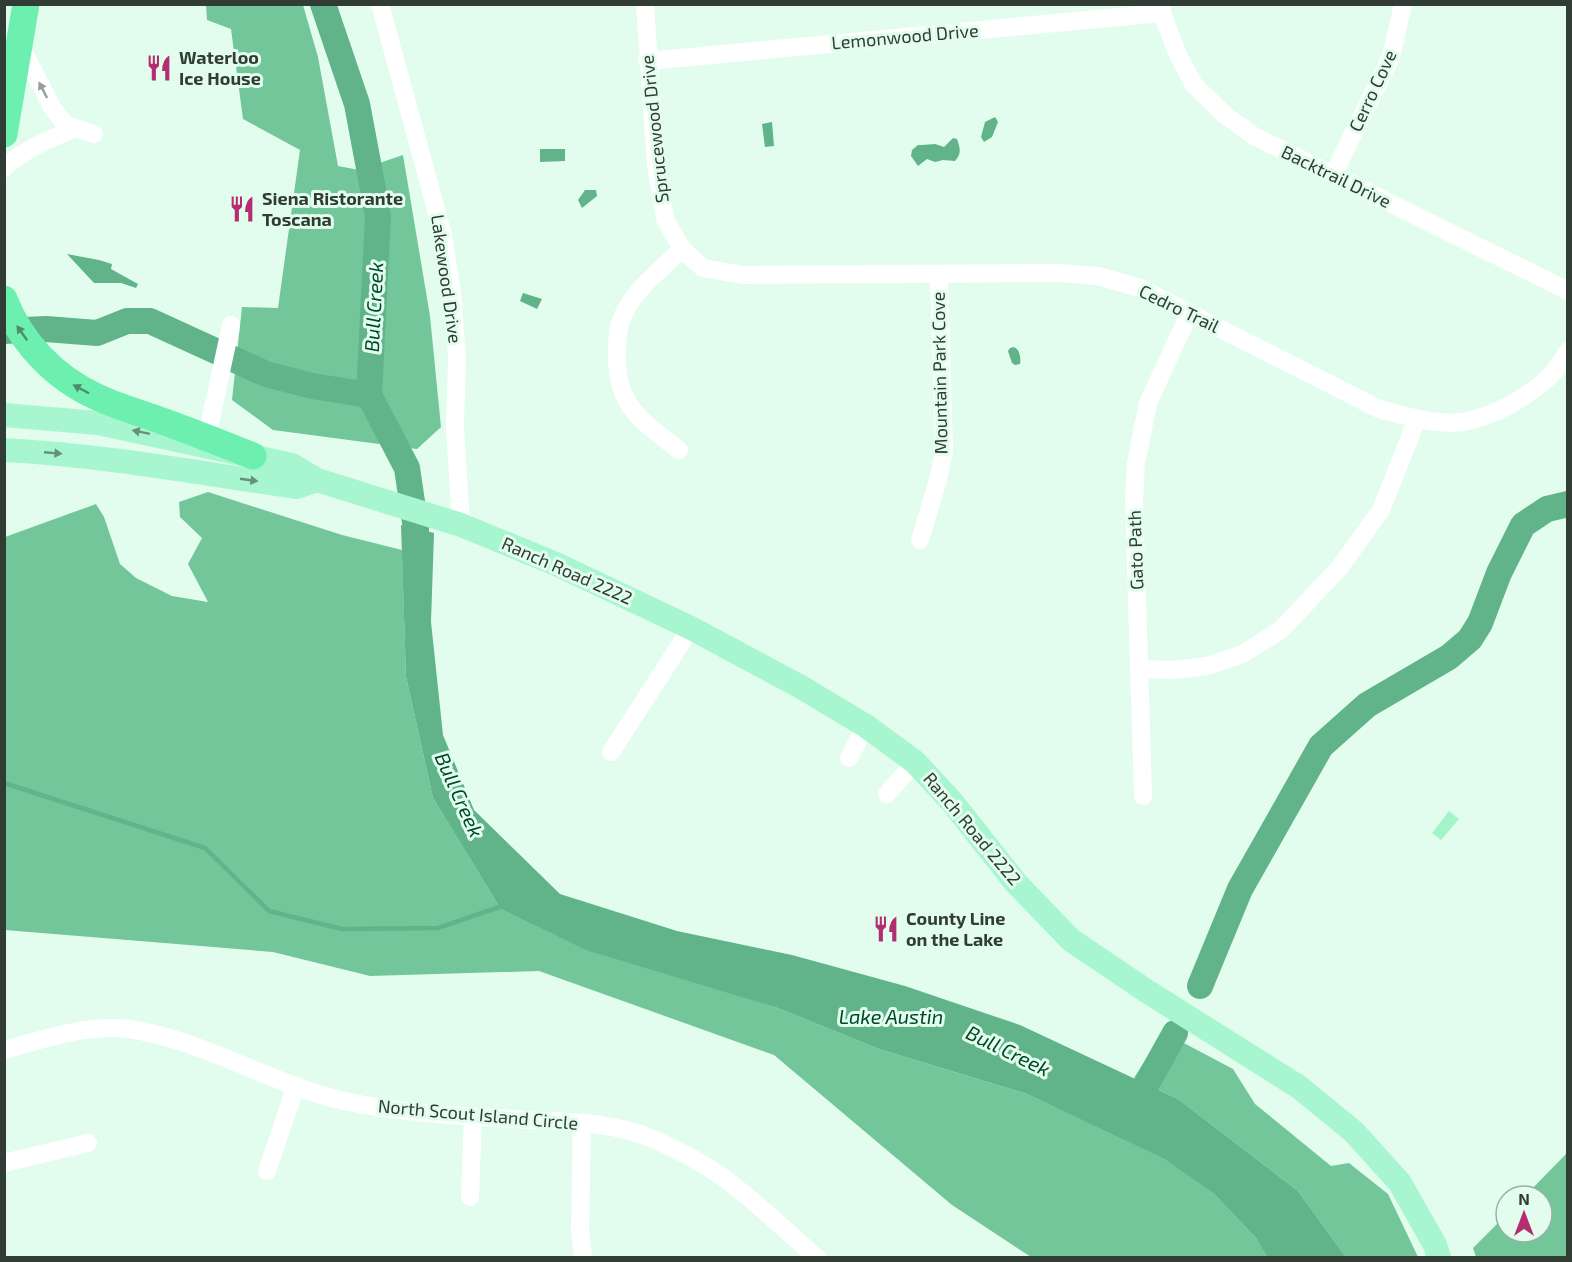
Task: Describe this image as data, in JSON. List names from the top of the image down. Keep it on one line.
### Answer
{"streets":{"main road":["Ranch Road 2222"],"street":["Lemonwood Drive","Cerro Cove","Sprucewood Drive","Backtrail Drive","Lakewood Drive","Cedro Trail","Mountain Park Cove","Gato Path","North Scout Island Circle"]},"crossings":[["Lemonwood Drive","Sprucewood Drive"],["Lemonwood Drive","Backtrail Drive"],["Cerro Cove","Backtrail Drive"],["Sprucewood Drive","Cedro Trail"],["Lakewood Drive","Ranch Road 2222"],["Cedro Trail","Mountain Park Cove"],["Cedro Trail","Gato Path"]],"water":["Bull Creek","Lake Austin"],"places":{"restaurant":["Waterloo Ice House","Siena Ristorante Toscana","County Line on the Lake"]},"north":"top"}
